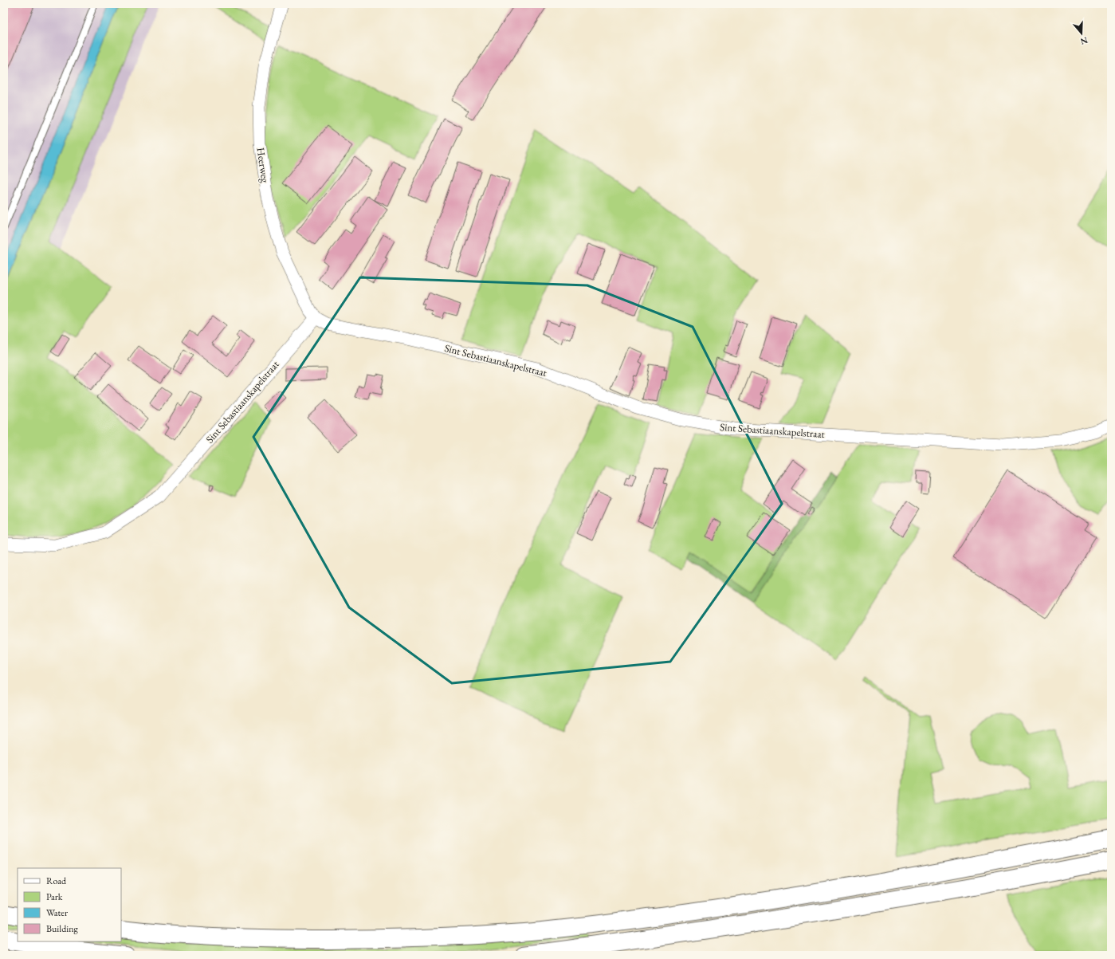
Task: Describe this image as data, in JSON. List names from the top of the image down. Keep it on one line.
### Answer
{"streets":{"street":["Heerweg","Sint Sebastiaanskapelstraat"]},"crossings":[["Heerweg","Sint Sebastiaanskapelstraat"]],"legend":["Road","Park","Water","Building"],"north":"bottom"}
